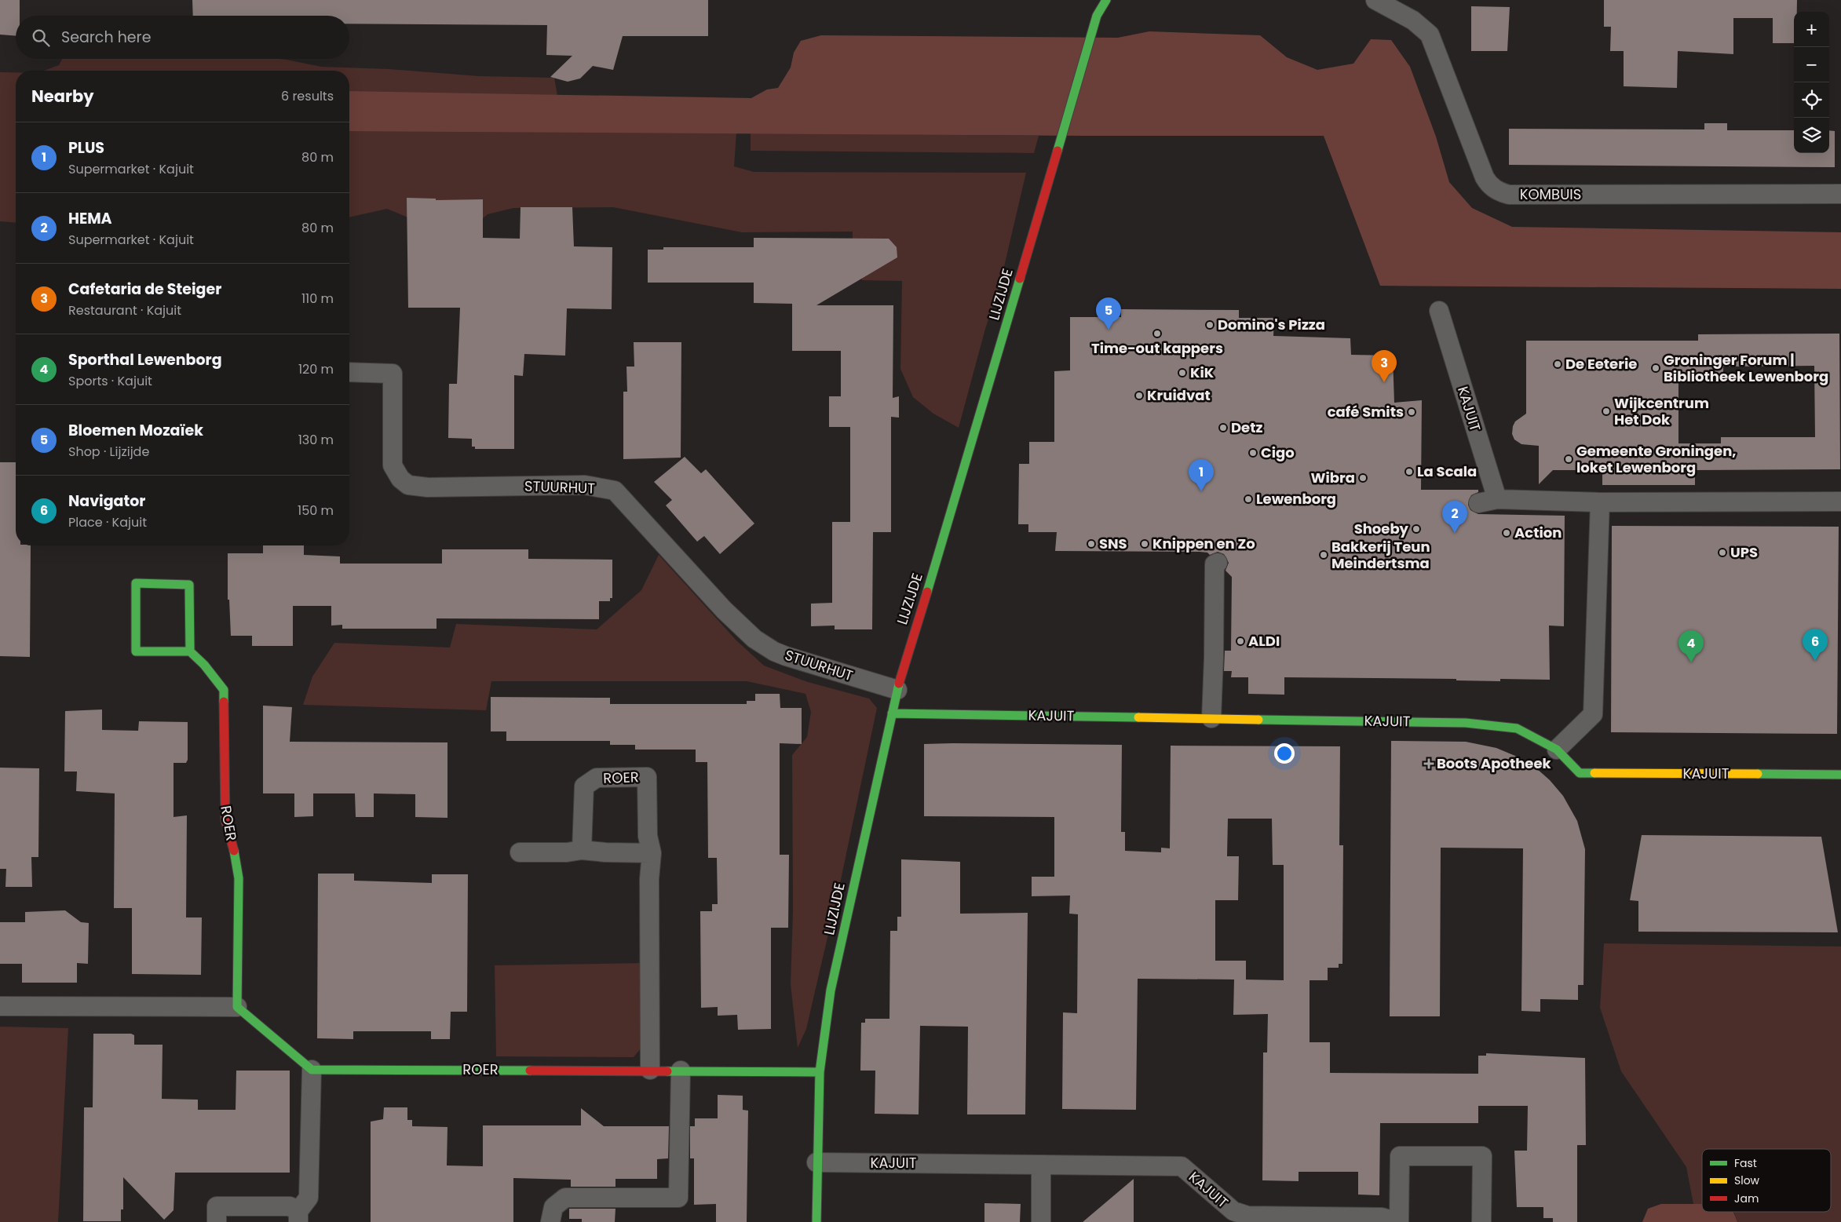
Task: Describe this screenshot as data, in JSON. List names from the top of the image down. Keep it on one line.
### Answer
{"streets":{"street":["KOMBUIS","LIJZIJDE","KAJUIT","STUURHUT","ROER"]},"crossings":[["LIJZIJDE","KAJUIT"],["LIJZIJDE","STUURHUT"],["LIJZIJDE","ROER"]],"places":{"other":["Domino's Pizza","Time-out kappers","De Eeterie","Groninger Forum | Bibliotheek Lewenborg","KiK","Kruidvat","Wijkcentrum Het Dok","café Smits","Detz","Cigo","Gemeente Groningen, loket Lewenborg","La Scala","Wibra","Lewenborg","Shoeby","Action","SNS","Knippen en Zo","UPS","Bakkerij Teun Meindertsma","ALDI"],"health":["Boots Apotheek"]},"legend":["Fast","Slow","Jam"],"page":{"map_buttons":["+","−"],"search":"Search here","heading":["Nearby","6 results"],"list":[{"mark":"1","name":"PLUS","note":"Supermarket · Kajuit","value":"80 m"},{"mark":"2","name":"HEMA","note":"Supermarket · Kajuit","value":"80 m"},{"mark":"3","name":"Cafetaria de Steiger","note":"Restaurant · Kajuit","value":"110 m"},{"mark":"4","name":"Sporthal Lewenborg","note":"Sports · Kajuit","value":"120 m"},{"mark":"5","name":"Bloemen Mozaïek","note":"Shop · Lijzijde","value":"130 m"},{"mark":"6","name":"Navigator","note":"Place · Kajuit","value":"150 m"}],"pins":["5","3","1","2","6","4"]}}
